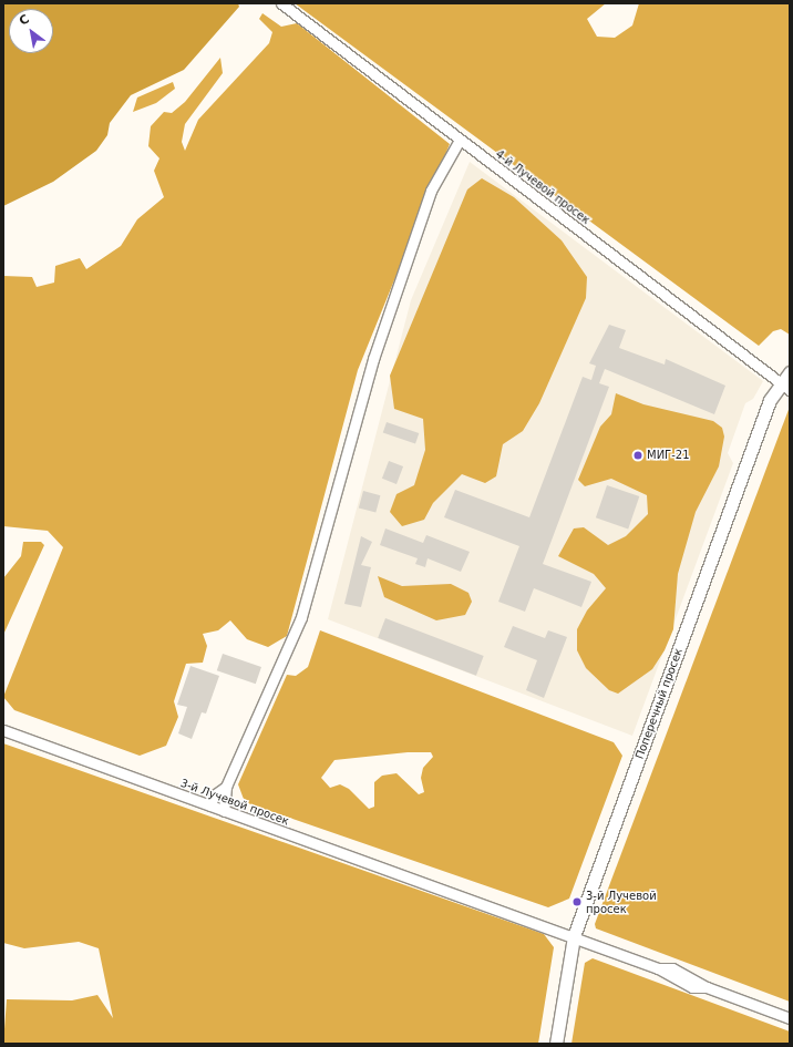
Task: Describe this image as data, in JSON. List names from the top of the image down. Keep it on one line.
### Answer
{"streets":{"street":["4-й Лучевой просек","Поперечный просек","3-й Лучевой просек"]},"crossings":[["4-й Лучевой просек","Поперечный просек"],["Поперечный просек","3-й Лучевой просек"]],"places":["МИГ-21","3-й Лучевой просек"],"north":"top left"}
